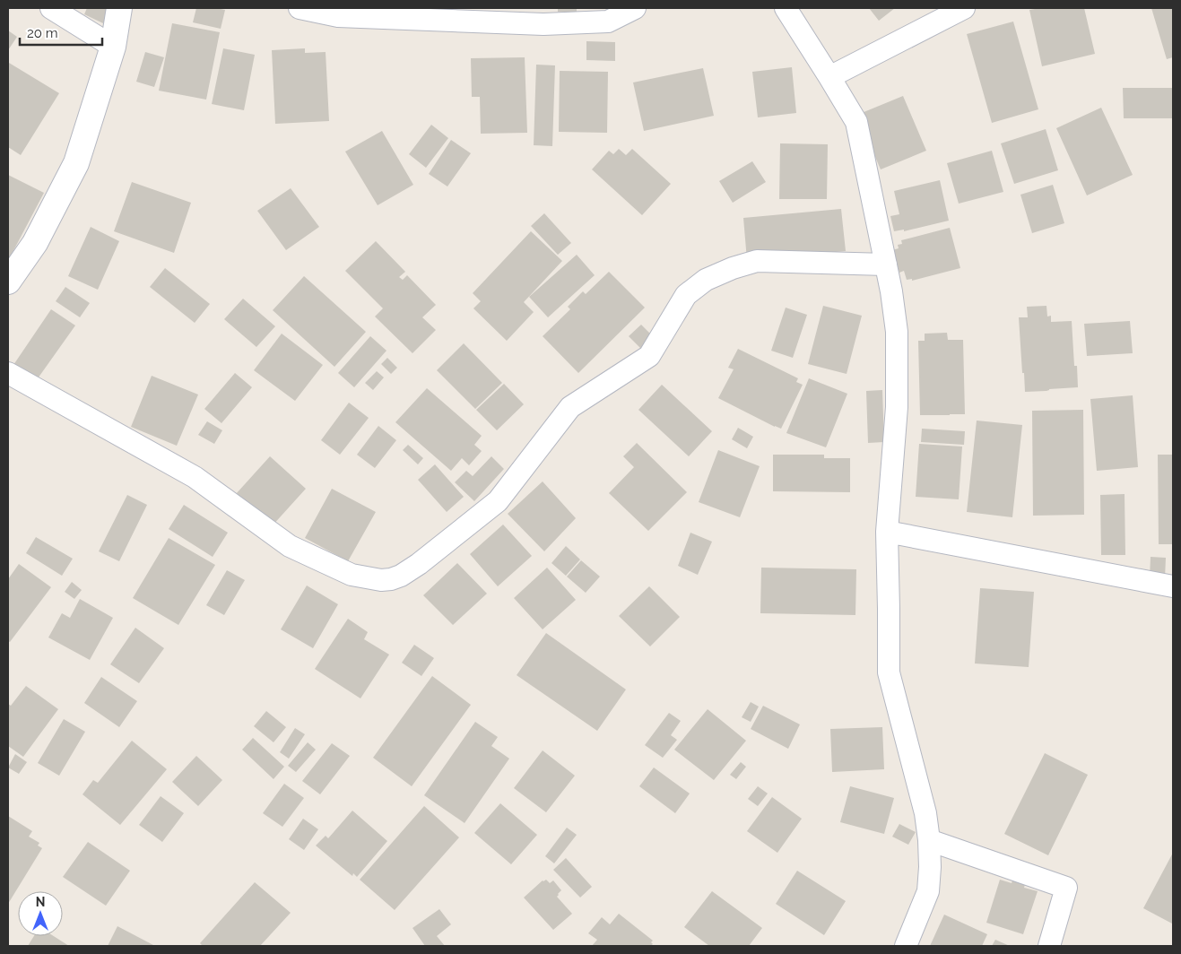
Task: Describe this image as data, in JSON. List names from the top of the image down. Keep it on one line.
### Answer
{"scale_bar":"20 m","north":"top"}
